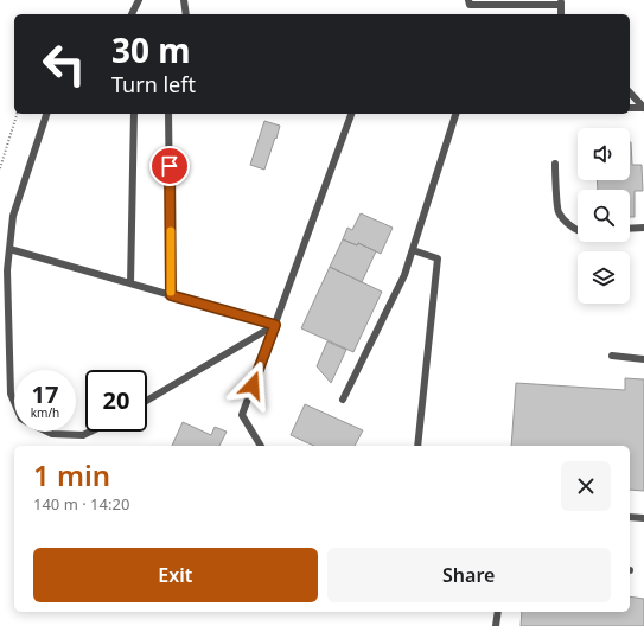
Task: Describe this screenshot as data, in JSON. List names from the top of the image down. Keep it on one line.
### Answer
{"page":{"turn":["30 m","Turn left"],"speed":"17 km/h","limit":"20","heading":["1 min","140 m · 14:20"],"buttons":["Exit","Share"]}}
